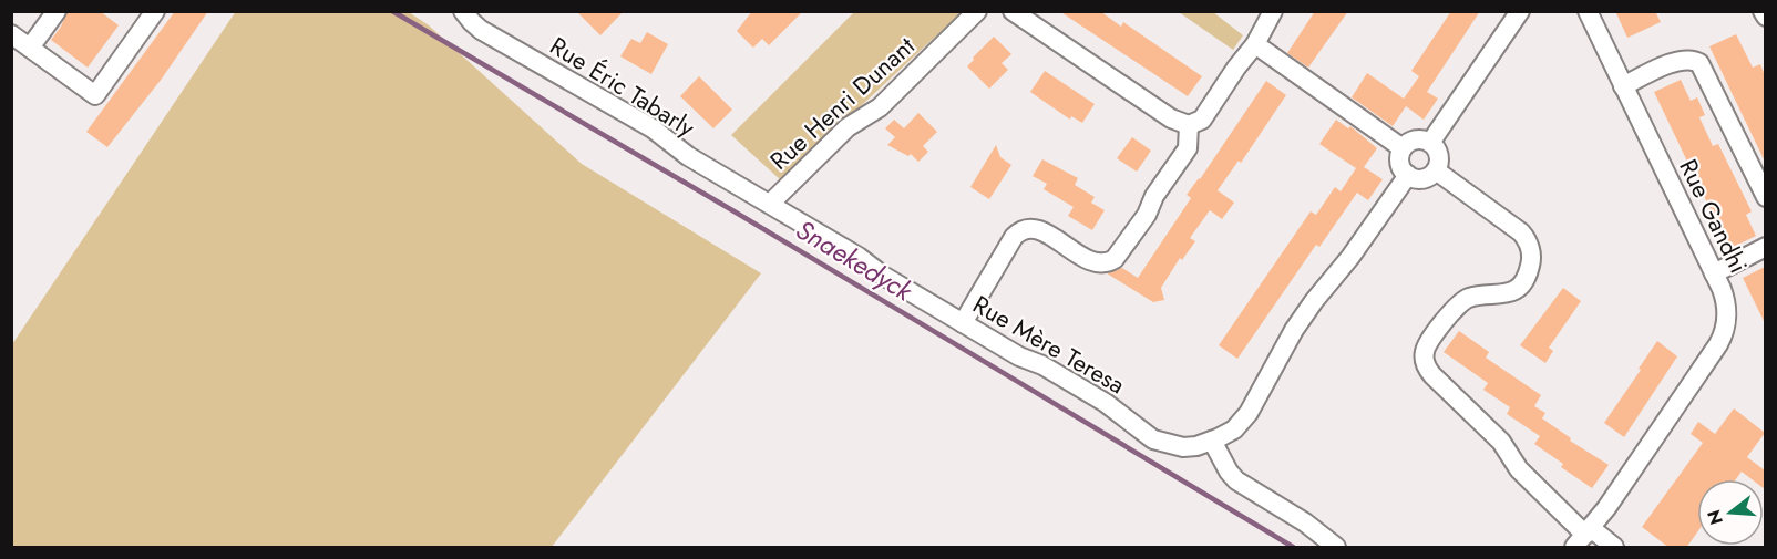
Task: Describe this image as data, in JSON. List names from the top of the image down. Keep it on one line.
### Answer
{"streets":{"street":["Rue Éric Tabarly","Rue Henri Dunant","Rue Gandhi","Rue Mère Teresa"]},"crossings":[["Rue Éric Tabarly","Rue Mère Teresa"],["Rue Henri Dunant","Rue Mère Teresa"]],"water":["Snaekedyck"],"north":"left"}
